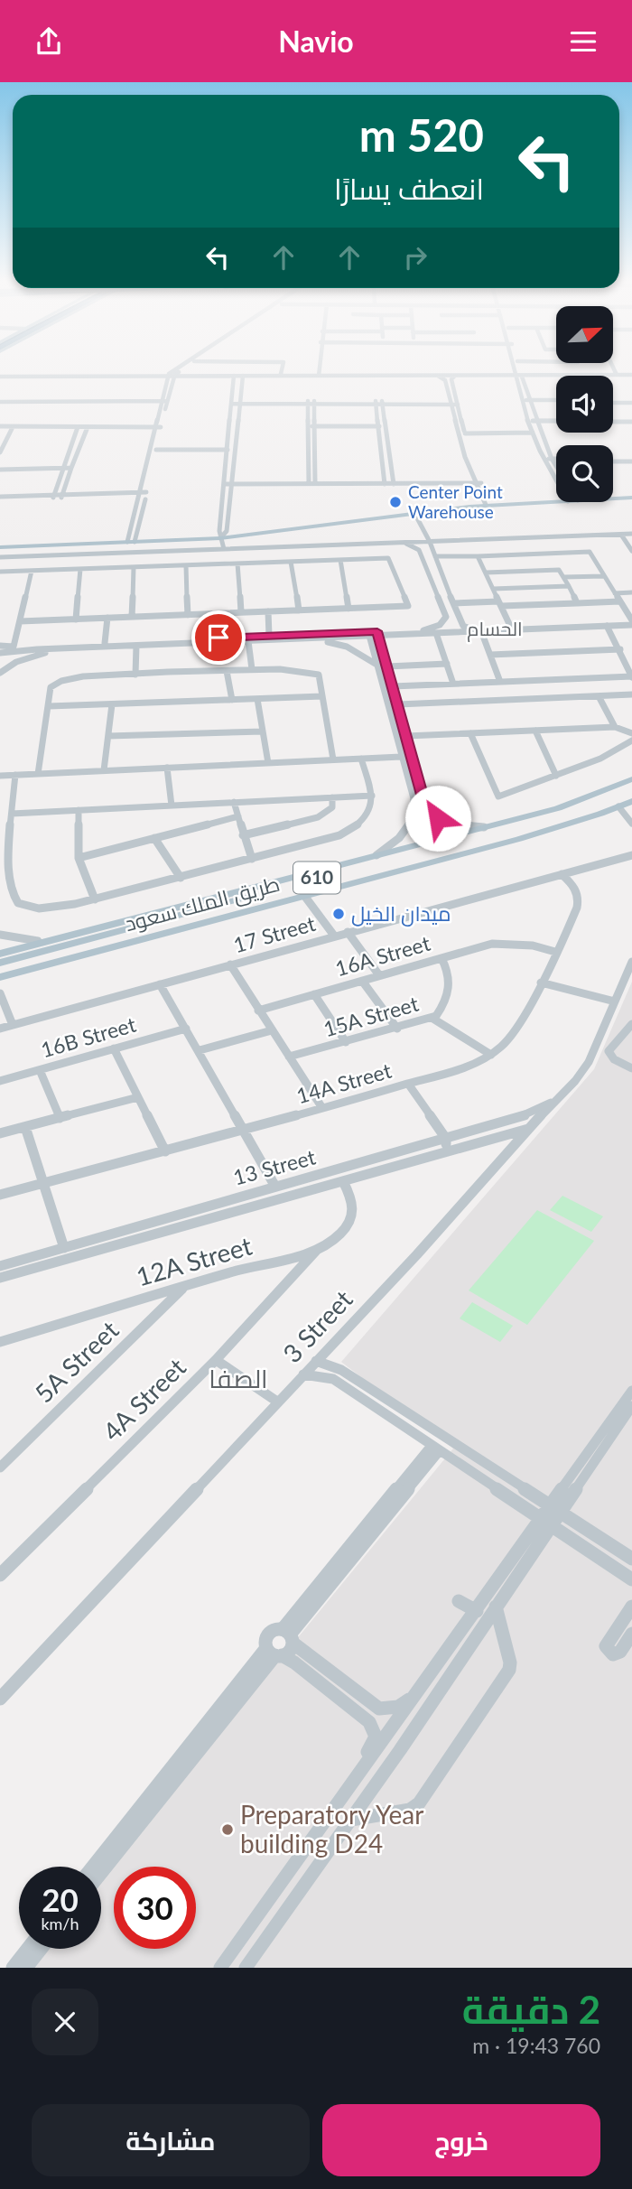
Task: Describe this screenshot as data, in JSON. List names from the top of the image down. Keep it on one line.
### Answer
{"streets":{"main road":["610","طريق الملك سعود"],"street":["17 Street","16A Street","15A Street","16B Street","14A Street","13 Street","12A Street","3 Street","5A Street","4A Street"]},"crossings":[["17 Street","14A Street"],["16A Street","15A Street"],["16A Street","14A Street"],["13 Street","12A Street"],["13 Street","3 Street"],["12A Street","5A Street"],["12A Street","4A Street"]],"districts":["الحسام","الصفا"],"places":["Center Point Warehouse","ميدان الخيل","Preparatory Year building D24"],"north":"top right","page":{"header":"Navio","turn":["520 m","انعطف يسارًا"],"speed":"20 km/h","limit":"30","heading":["2 دقيقة","760 m · 19:43"],"buttons":["خروج","مشاركة"]}}
